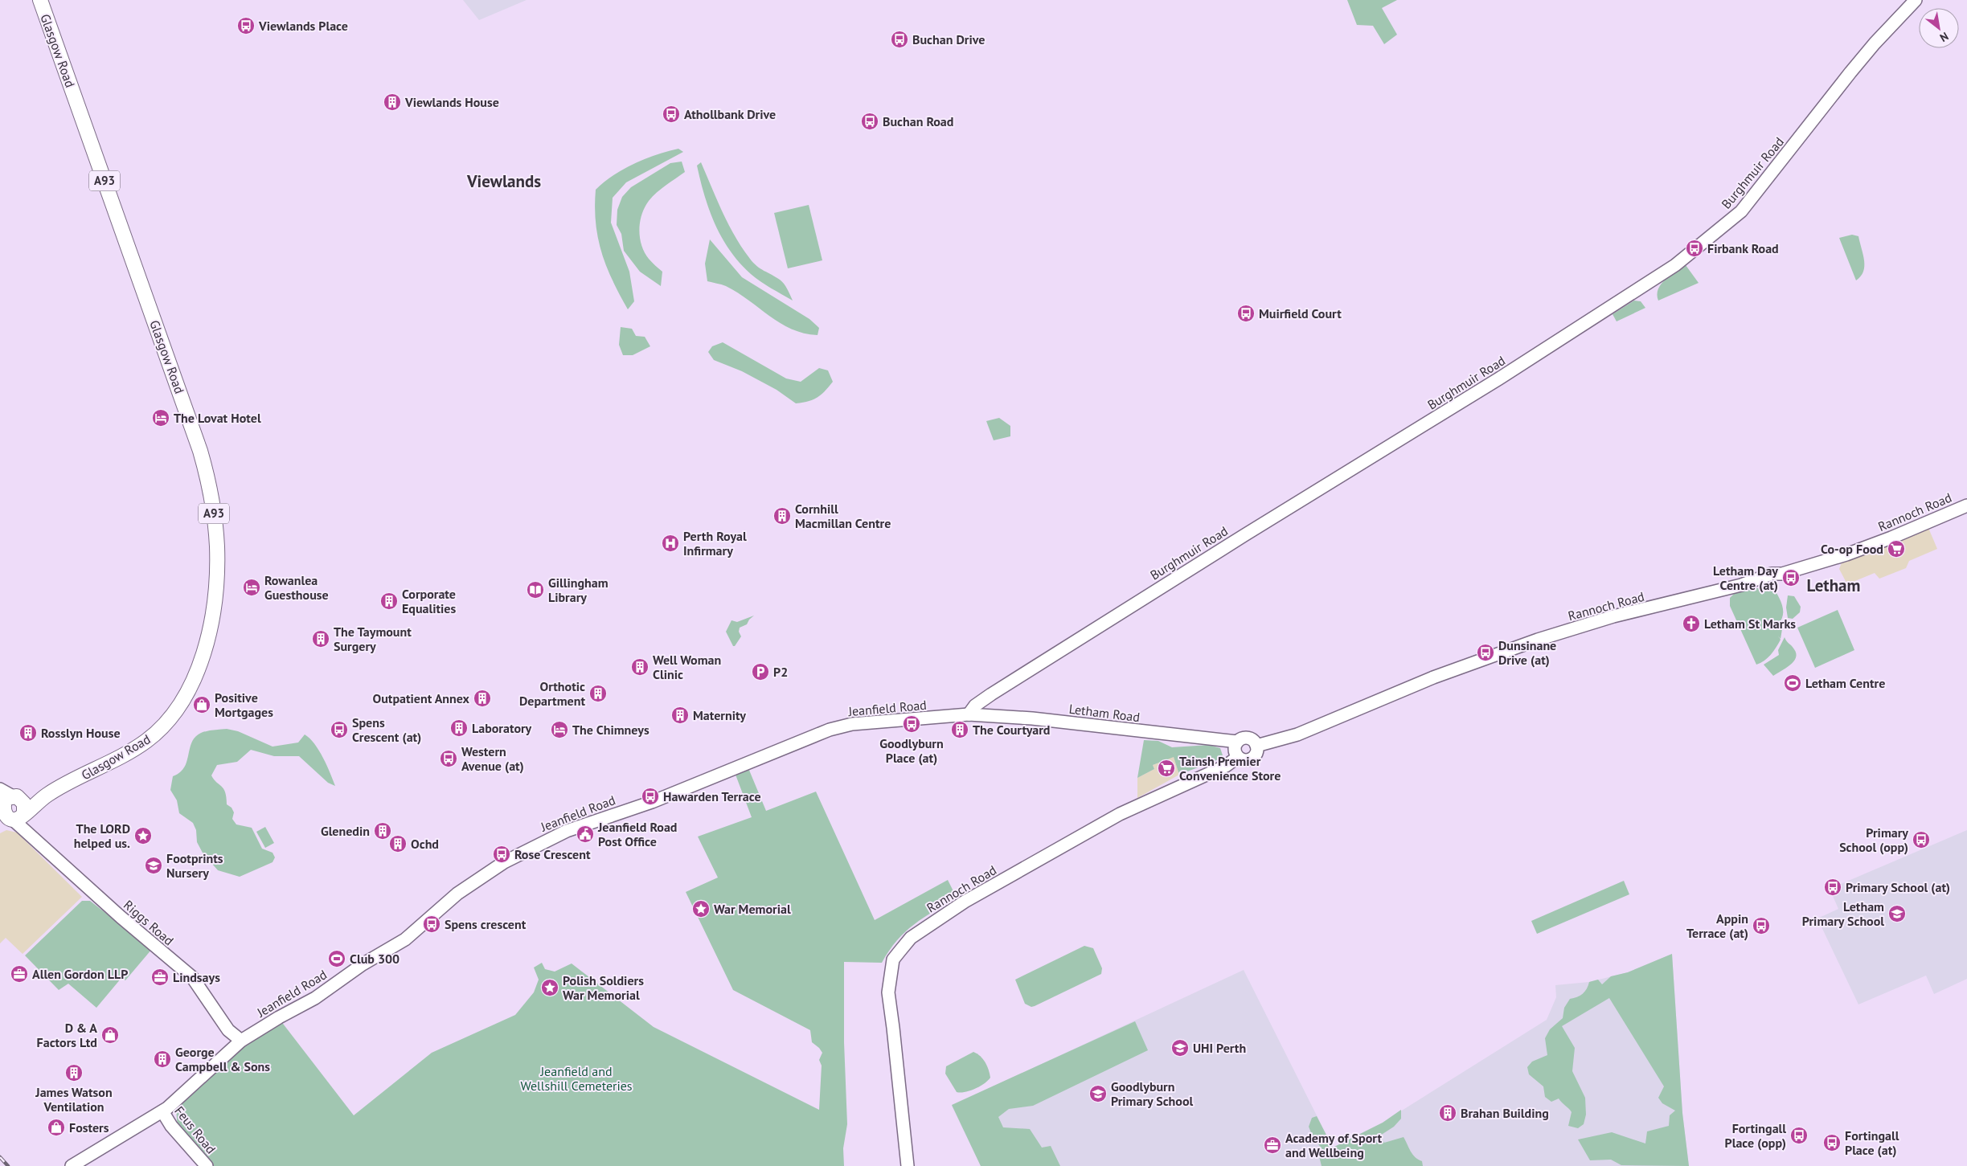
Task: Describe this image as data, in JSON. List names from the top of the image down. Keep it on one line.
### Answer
{"streets":{"main road":["Glasgow Road","A93"],"street":["Burghmuir Road","Rannoch Road","Jeanfield Road","Letham Road","Riggs Road","Feus Road"]},"crossings":[["Glasgow Road","Riggs Road"],["Burghmuir Road","Jeanfield Road"],["Burghmuir Road","Letham Road"],["Rannoch Road","Letham Road"],["Jeanfield Road","Letham Road"],["Jeanfield Road","Riggs Road"],["Jeanfield Road","Feus Road"]],"districts":["Viewlands","Letham"],"parks":["Jeanfield and Wellshill Cemeteries"],"places":{"bus stop":["Viewlands Place","Buchan Drive","Athollbank Drive","Buchan Road","Firbank Road","Muirfield Court","Letham Day Centre (at)","Dunsinane Drive (at)","Goodlyburn Place (at)","Spens Crescent (at)","Western Avenue (at)","Hawarden Terrace","Primary School (opp)","Rose Crescent","Primary School (at)","Spens crescent","Appin Terrace (at)","Fortingall Place (opp)","Fortingall Place (at)"],"building":["Viewlands House","Cornhill Macmillan Centre","Corporate Equalities","The Taymount Surgery","Well Woman Clinic","Orthotic Department","Outpatient Annex","Maternity","Laboratory","The Courtyard","Rosslyn House","Glenedin","Ochd","George Campbell & Sons","James Watson Ventilation","Brahan Building"],"hotel":["The Lovat Hotel","Rowanlea Guesthouse","The Chimneys"],"hospital":["Perth Royal Infirmary"],"supermarket":["Co-op Food","Tainsh Premier Convenience Store"],"library":["Gillingham Library"],"church":["Letham St Marks"],"parking":["P2"],"sports":["Letham Centre","Club 300"],"shop":["Positive Mortgages","D & A Factors Ltd","Fosters"],"public building":["Jeanfield Road Post Office"],"place":["The LORD helped us.","War Memorial","Polish Soldiers War Memorial"],"school or university":["Footprints Nursery","Letham Primary School","UHI Perth","Goodlyburn Primary School"],"office":["Allen Gordon LLP","Lindsays","Academy of Sport and Wellbeing"]},"north":"bottom right"}
